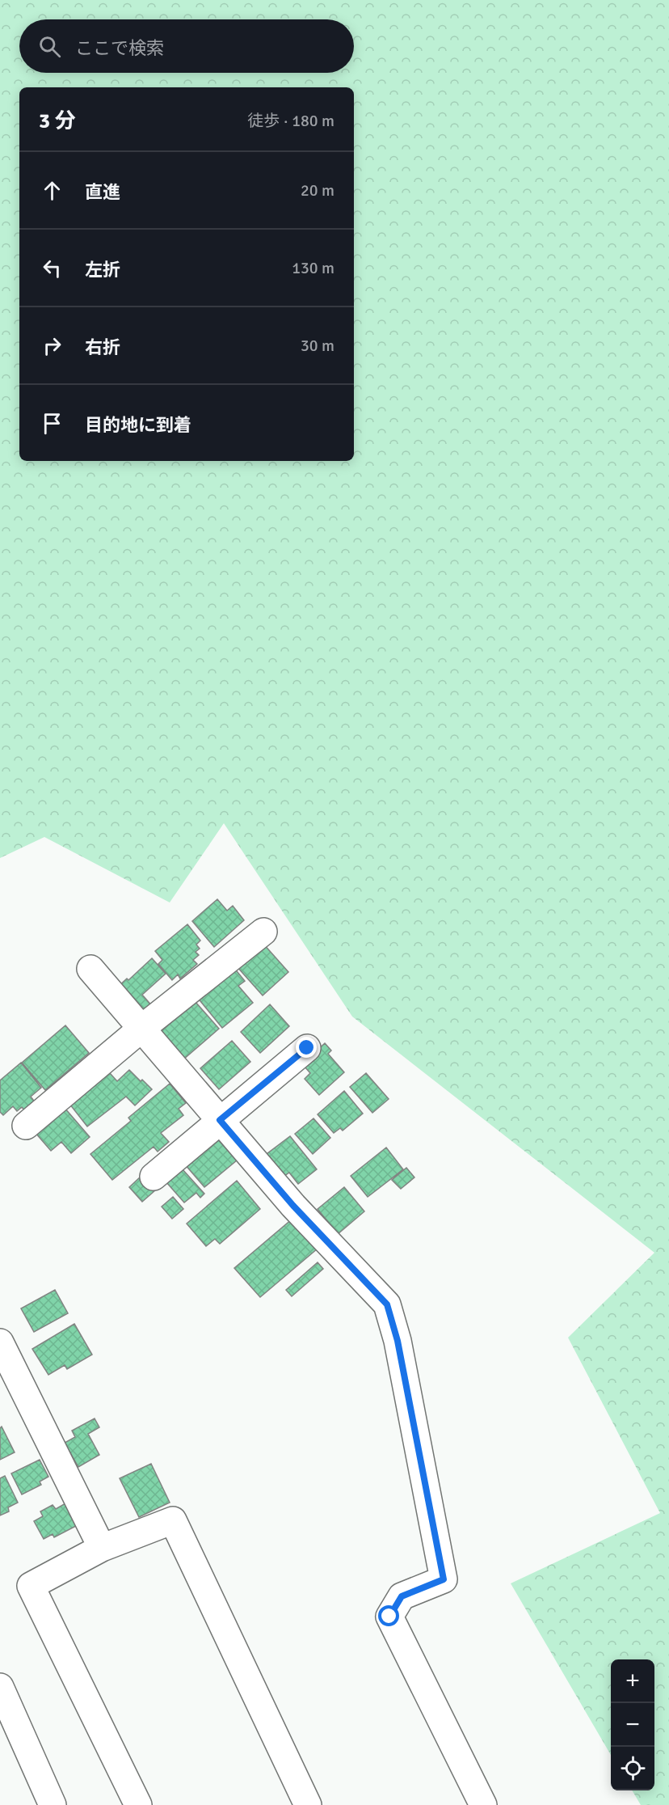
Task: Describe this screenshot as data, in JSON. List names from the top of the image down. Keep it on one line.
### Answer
{"page":{"search":"ここで検索","heading":["3 分","徒歩 · 180 m"],"list":[["直進","20 m"],["左折","130 m"],["右折","30 m"],"目的地に到着"],"map_buttons":["+","−"]}}
